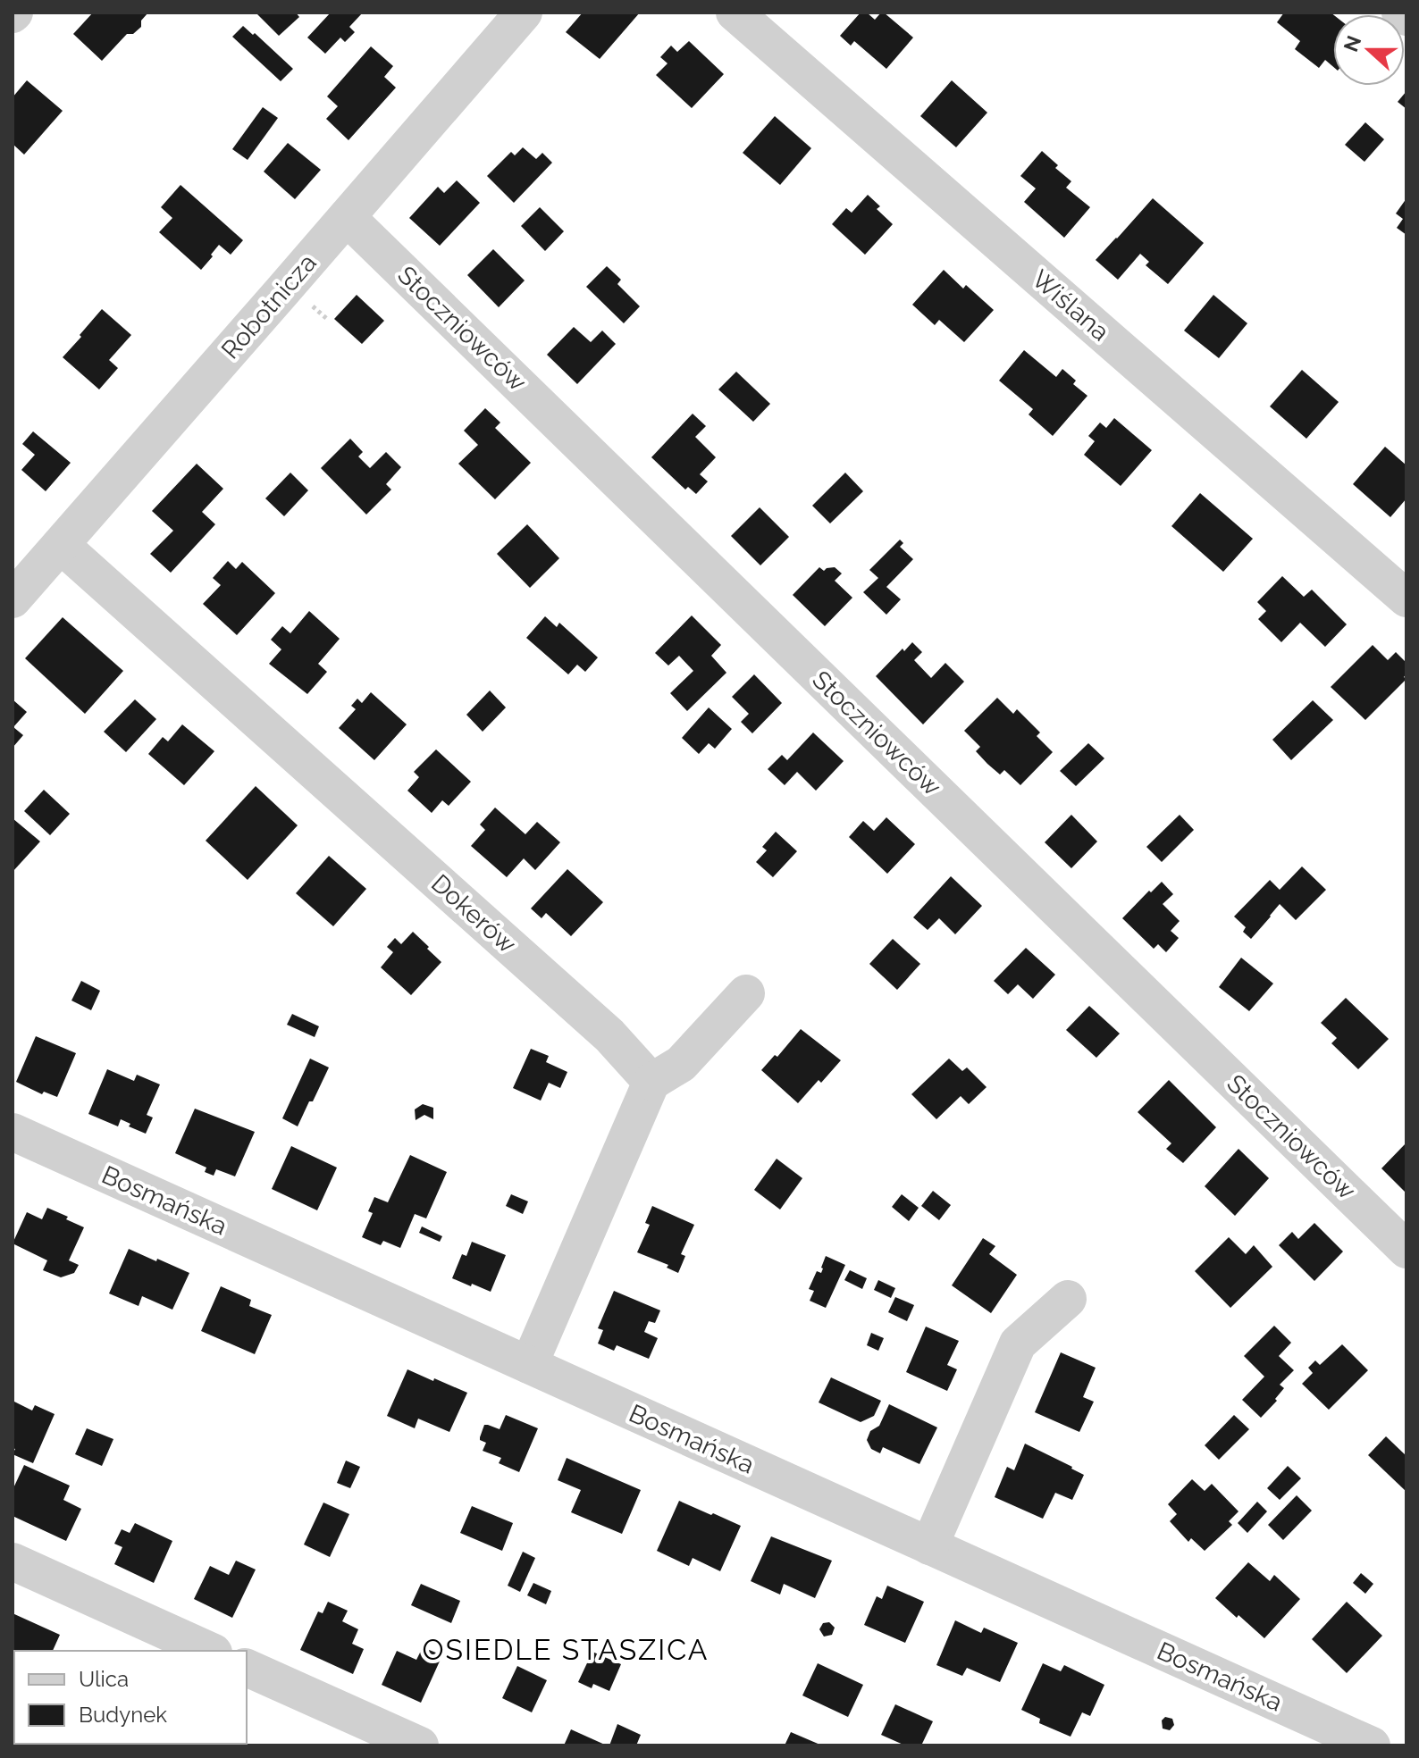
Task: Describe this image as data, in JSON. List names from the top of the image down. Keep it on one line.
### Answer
{"streets":{"street":["Wiślana","Robotnicza","Stoczniowców","Dokerów","Bosmańska"]},"crossings":[["Robotnicza","Stoczniowców"],["Robotnicza","Dokerów"]],"districts":["OSIEDLE STASZICA"],"legend":["Ulica","Budynek"],"north":"left"}
